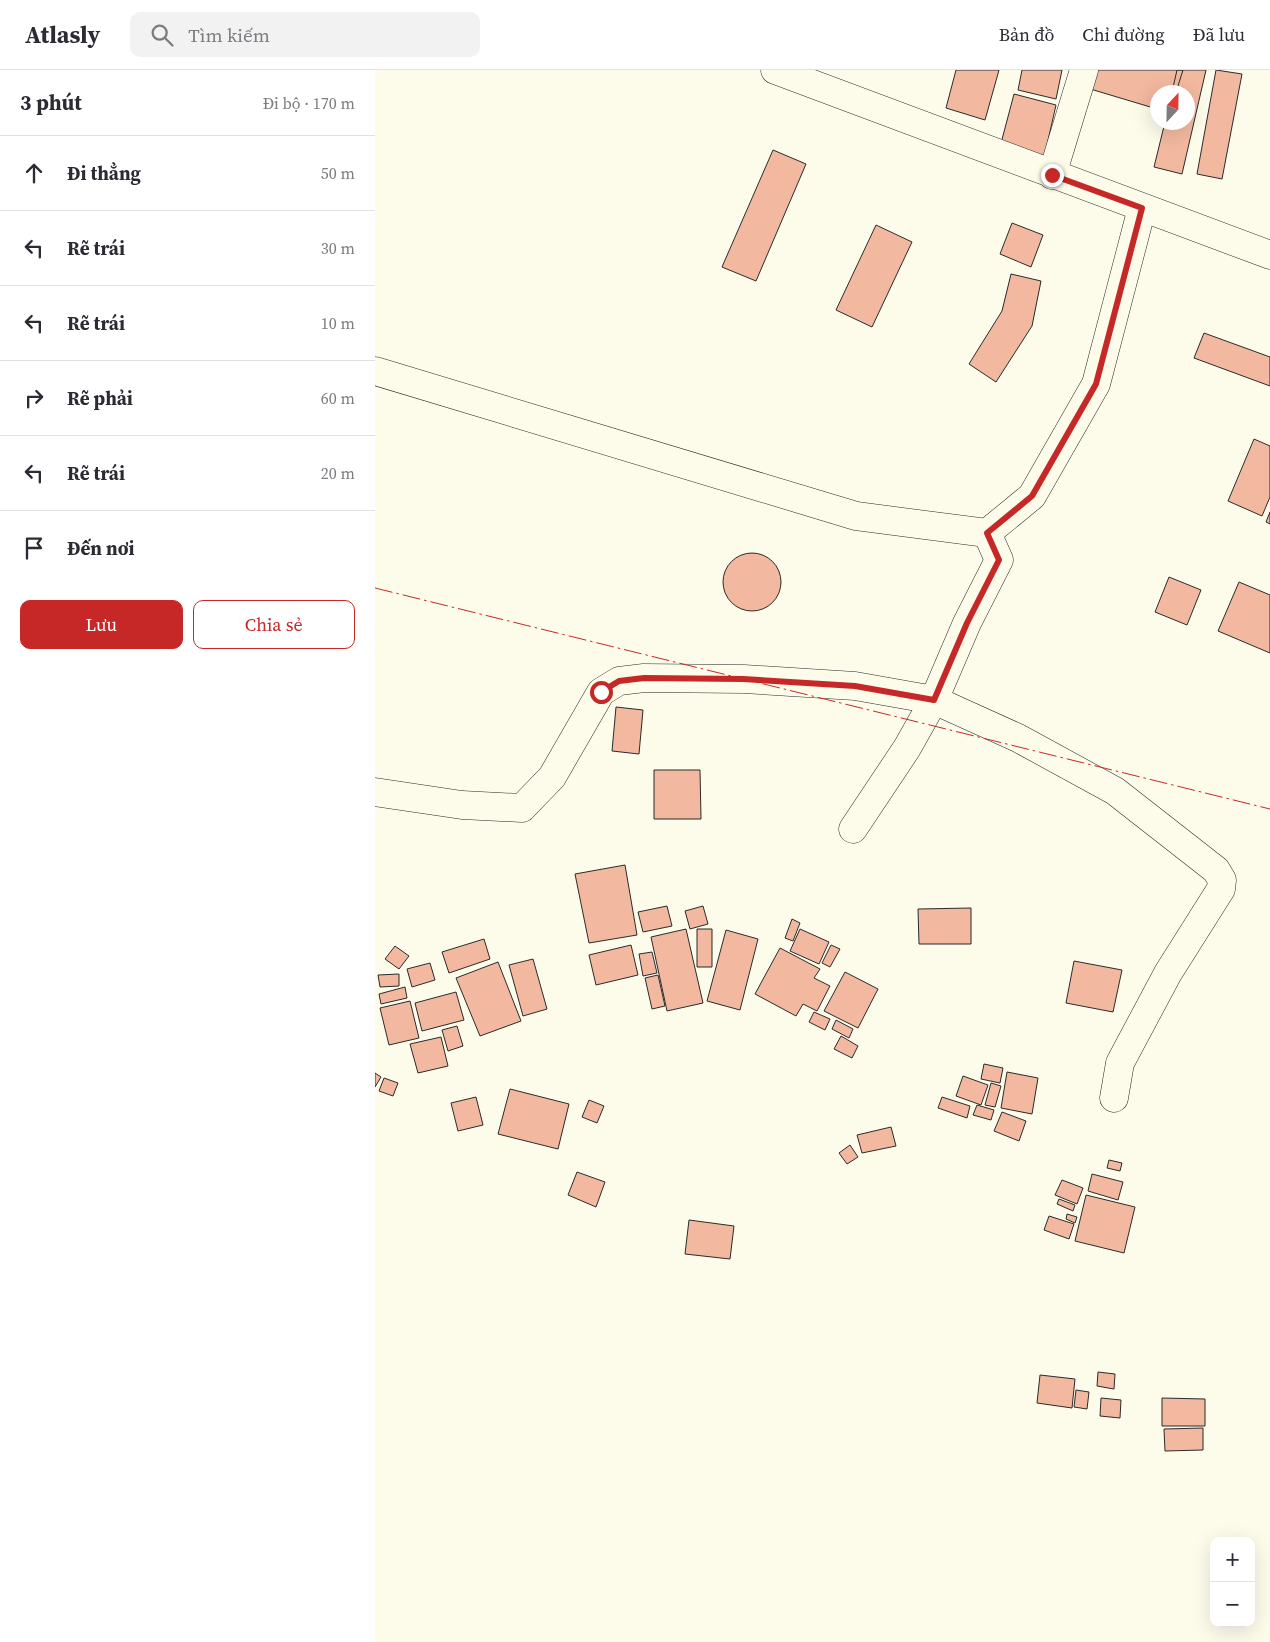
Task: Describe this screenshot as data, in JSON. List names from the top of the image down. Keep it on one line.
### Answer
{"north":"top","page":{"header":"Atlasly","search":"Tìm kiếm","nav":["Bản đồ","Chỉ đường","Đã lưu"],"heading":["3 phút","Đi bộ · 170 m"],"list":[["Đi thẳng","50 m"],["Rẽ trái","30 m"],["Rẽ trái","10 m"],["Rẽ phải","60 m"],["Rẽ trái","20 m"],"Đến nơi"],"buttons":["Lưu","Chia sẻ"],"map_buttons":["+","−"]}}
